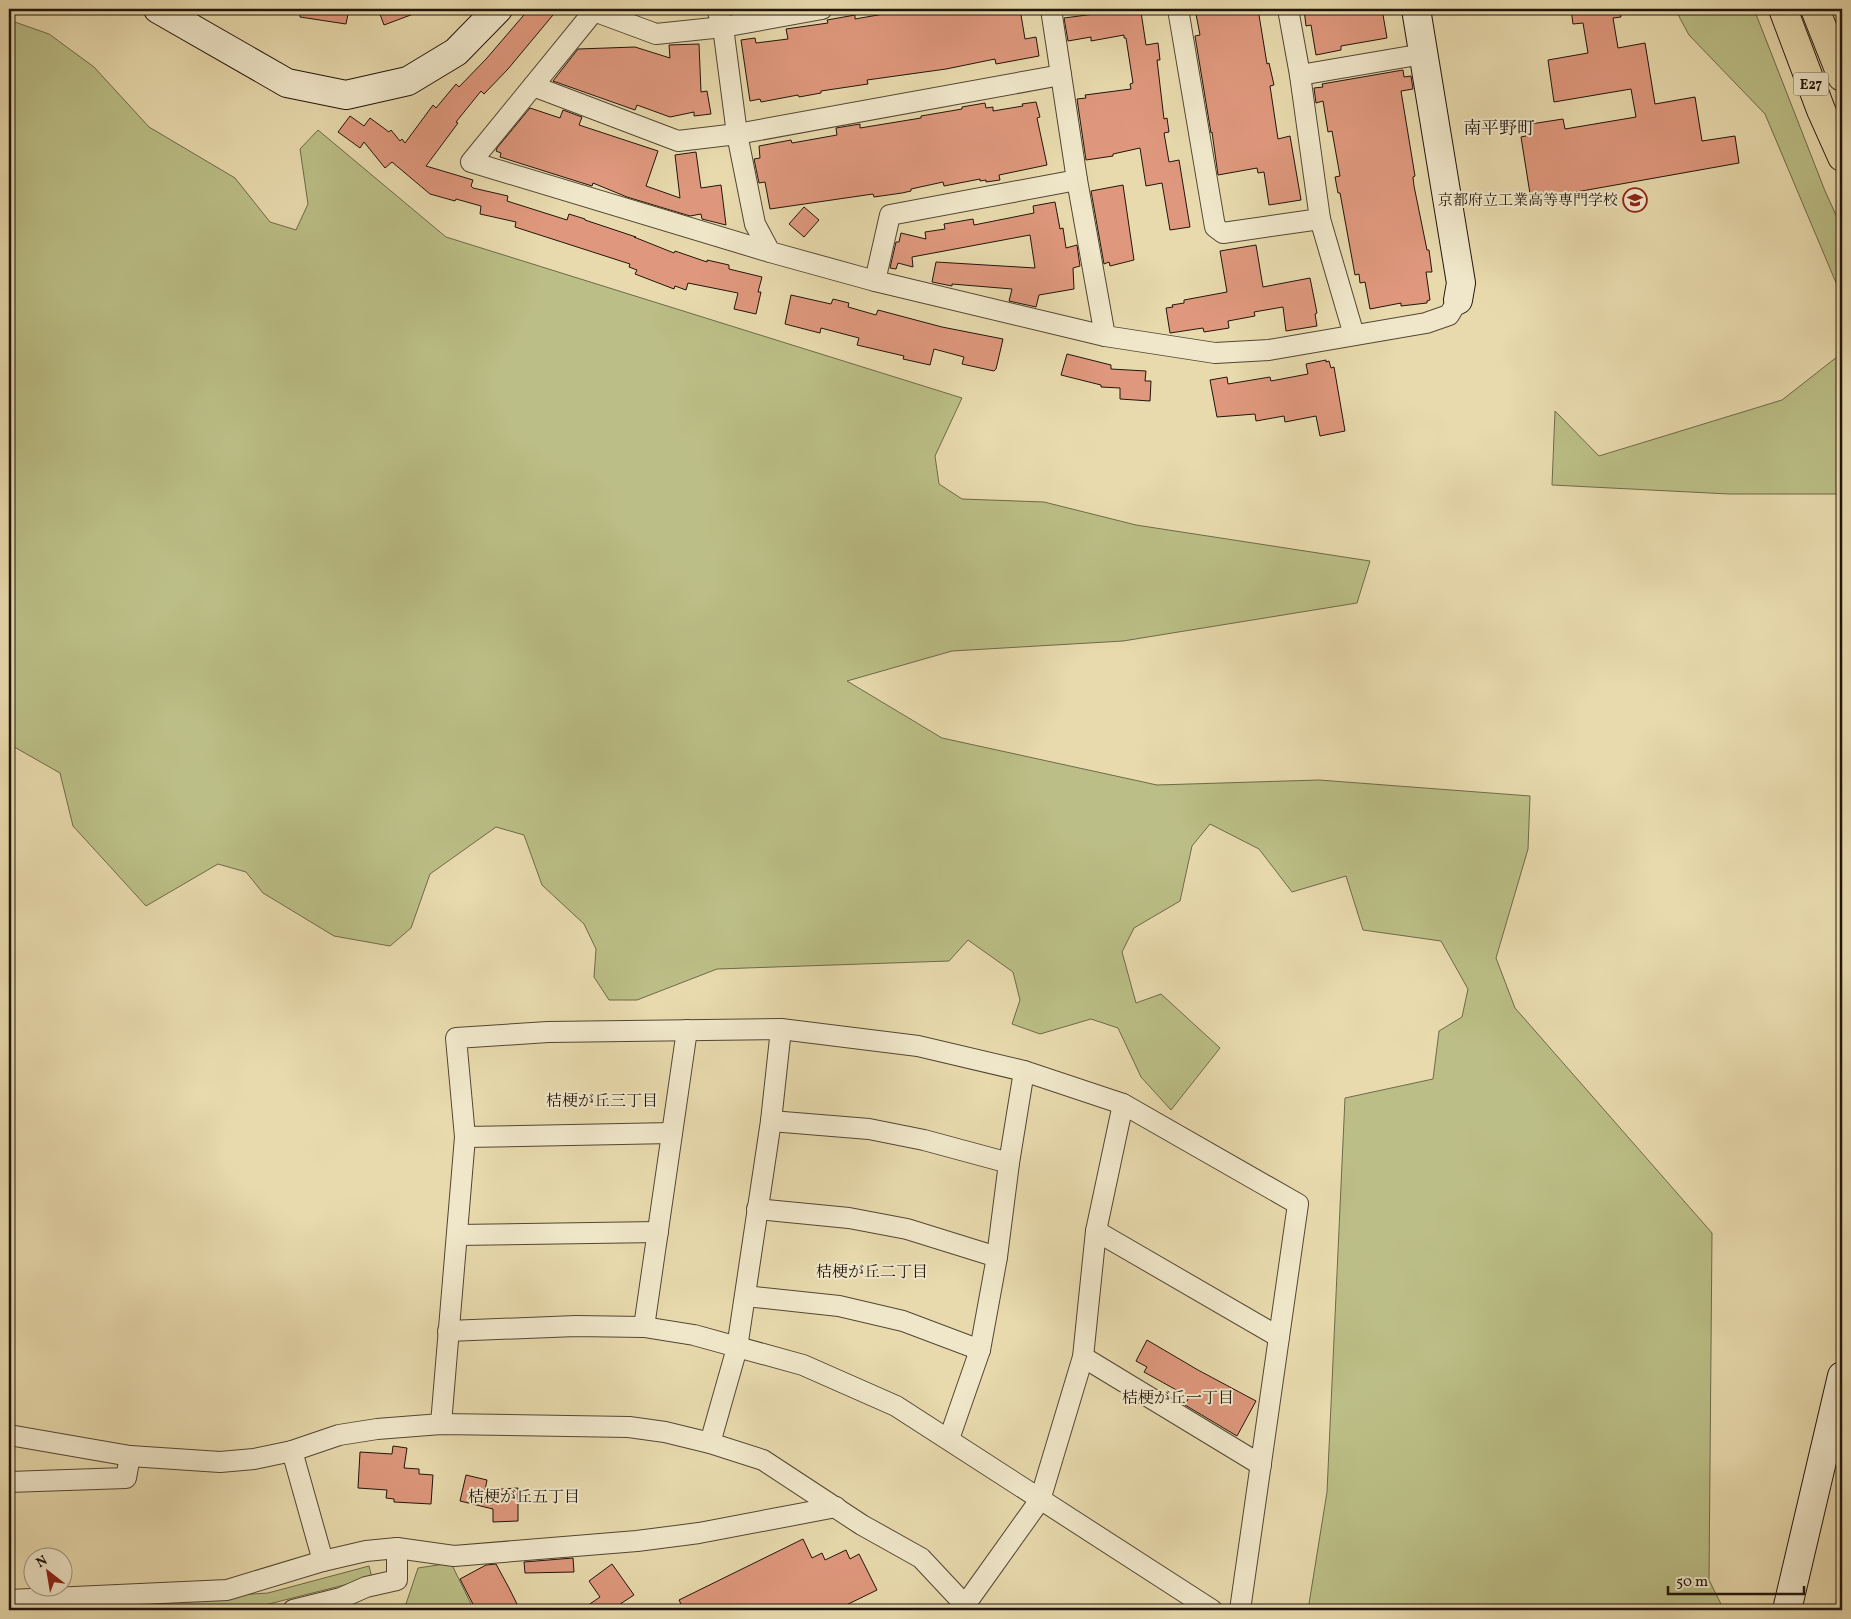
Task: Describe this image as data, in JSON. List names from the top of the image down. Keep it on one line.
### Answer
{"streets":{"highway":["E27"]},"districts":["南平野町","桔梗が丘三丁目","桔梗が丘二丁目","桔梗が丘一丁目","桔梗が丘五丁目"],"places":{"school or university":["京都府立工業高等専門学校"]},"scale_bar":"50 m","north":"top left"}
